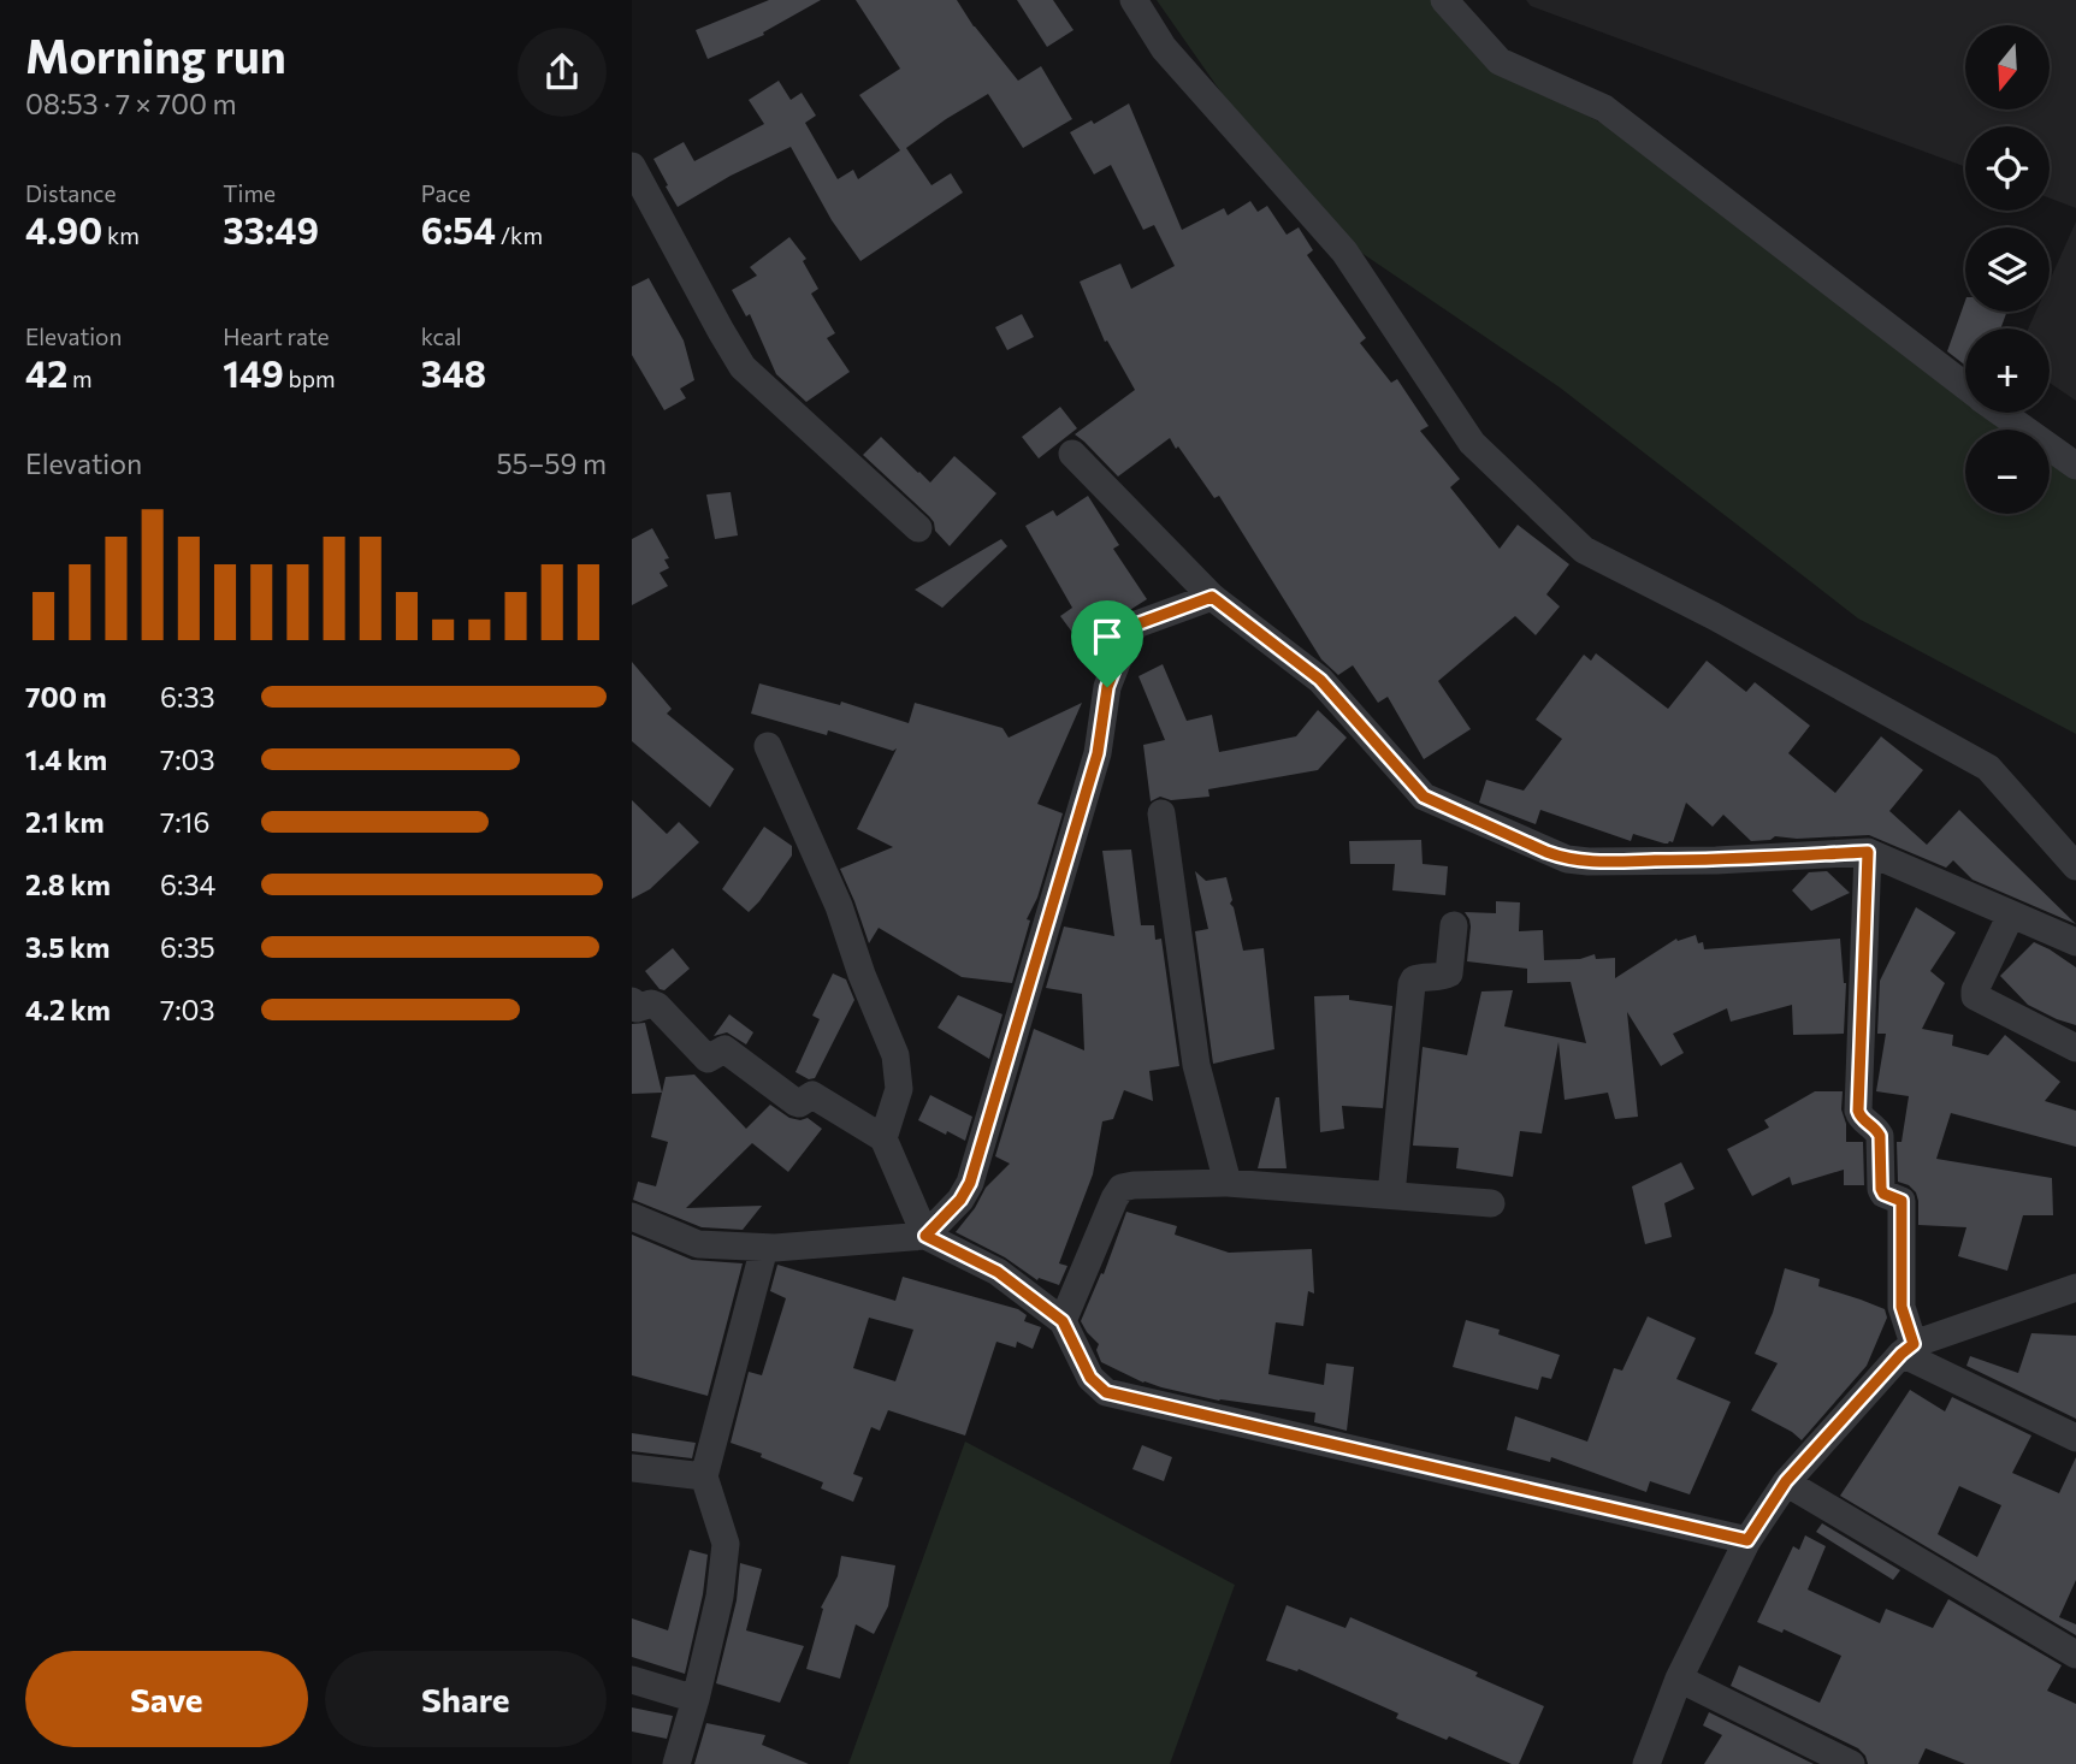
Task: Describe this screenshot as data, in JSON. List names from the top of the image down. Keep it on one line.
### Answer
{"north":"bottom","page":{"heading":["Morning run","08:53 · 7 × 700 m"],"map_buttons":["+","−"],"stats":[["Distance","4.90 km"],["Time","33:49"],["Pace","6:54 /km"],["Elevation","42 m"],["Heart rate","149 bpm"],["kcal","348"]],"chart":["Elevation","55–59 m"],"list":[{"name":"700 m","note":"6:33"},{"name":"1.4 km","note":"7:03"},{"name":"2.1 km","note":"7:16"},{"name":"2.8 km","note":"6:34"},{"name":"3.5 km","note":"6:35"},{"name":"4.2 km","note":"7:03"}],"buttons":["Save","Share"]}}
